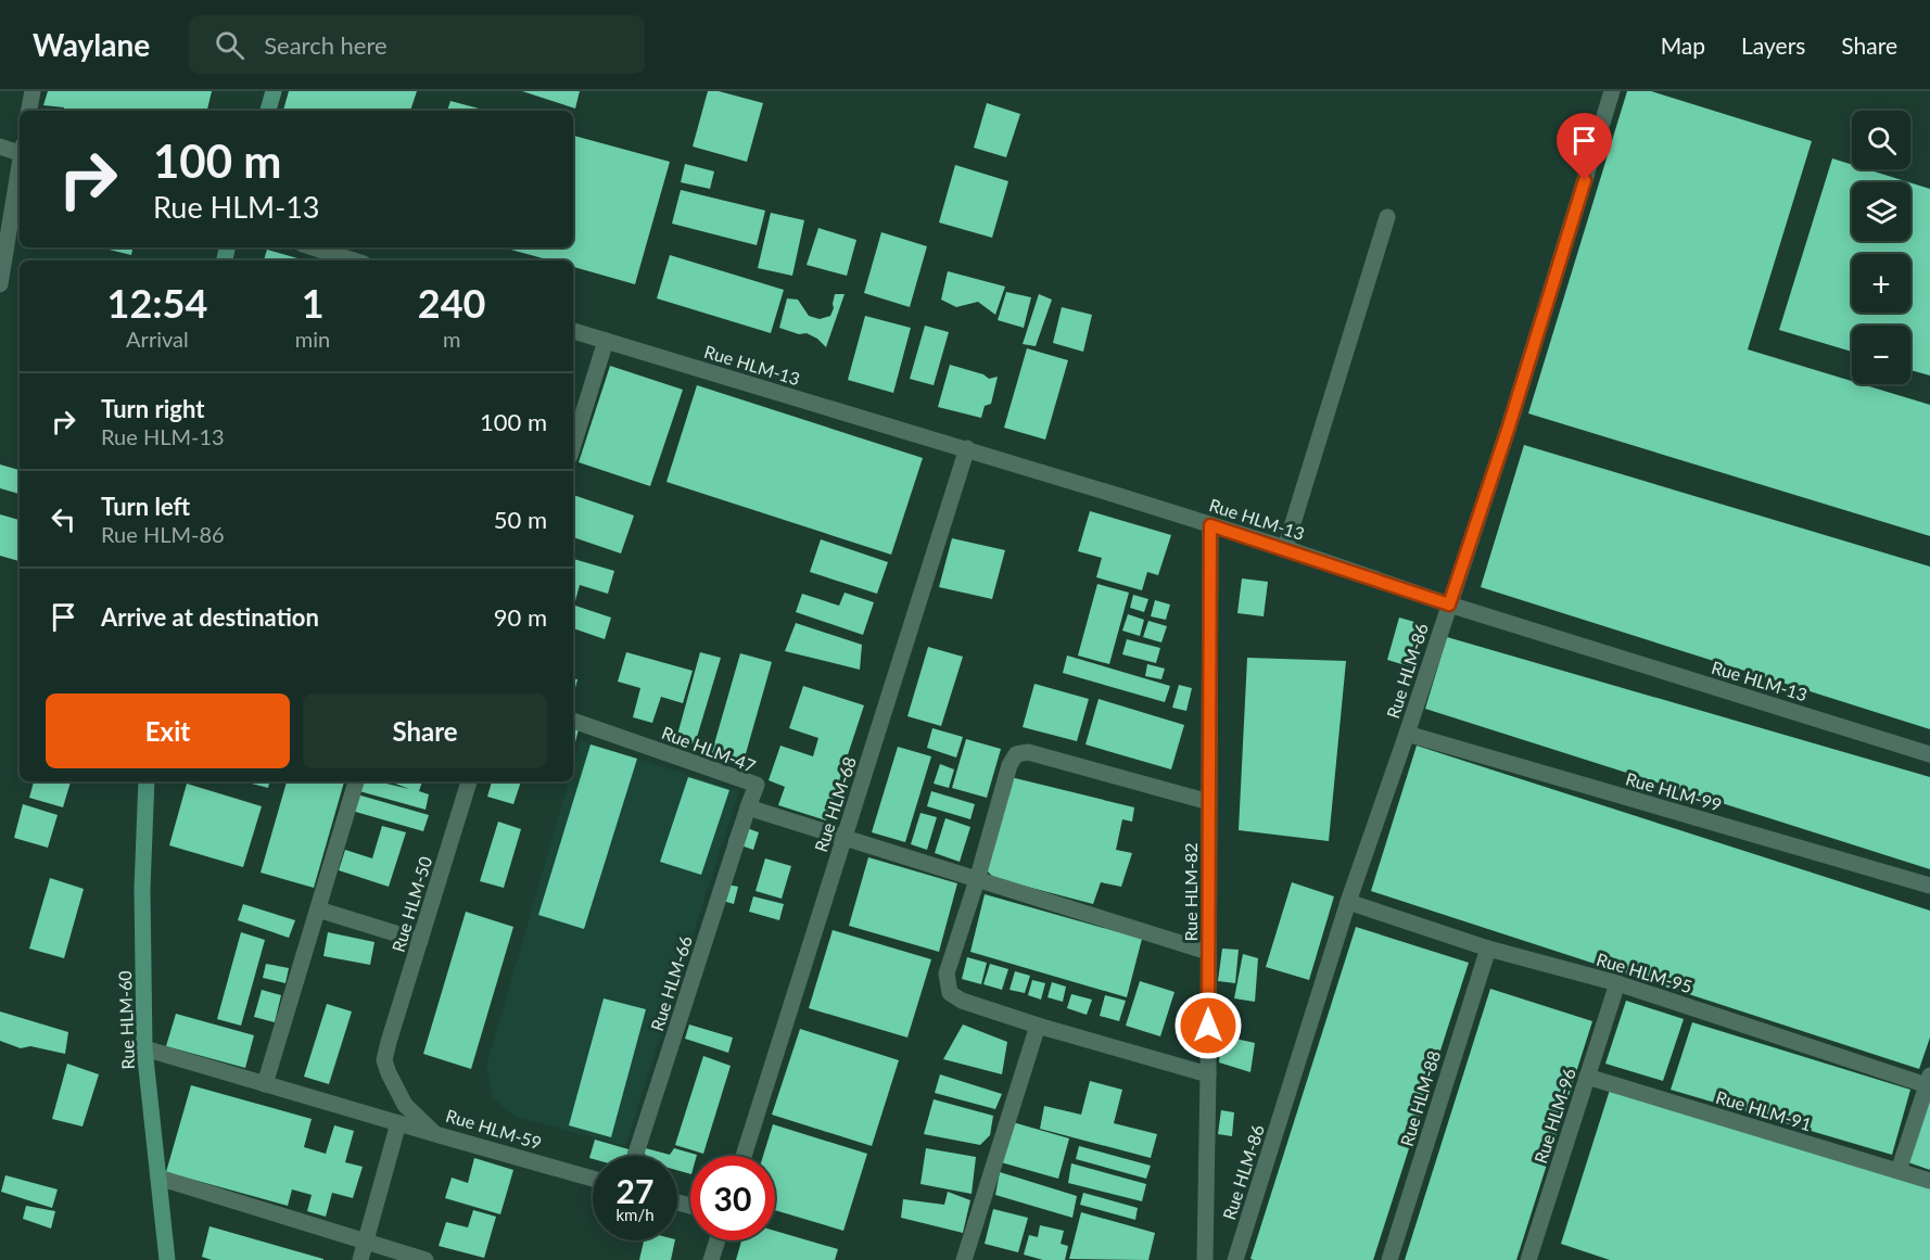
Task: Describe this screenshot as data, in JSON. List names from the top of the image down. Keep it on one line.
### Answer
{"streets":{"street":["Rue HLM-13","Rue HLM-86","Rue HLM-47","Rue HLM-99","Rue HLM-68","Rue HLM-82","Rue HLM-50","Rue HLM-95","Rue HLM-66","Rue HLM-60","Rue HLM-88","Rue HLM-91","Rue HLM-96","Rue HLM-59"]},"crossings":[["Rue HLM-13","Rue HLM-86"],["Rue HLM-13","Rue HLM-68"],["Rue HLM-13","Rue HLM-82"],["Rue HLM-86","Rue HLM-99"],["Rue HLM-86","Rue HLM-95"],["Rue HLM-47","Rue HLM-66"],["Rue HLM-50","Rue HLM-59"],["Rue HLM-95","Rue HLM-88"],["Rue HLM-95","Rue HLM-96"],["Rue HLM-91","Rue HLM-96"]],"page":{"header":"Waylane","search":"Search here","nav":["Map","Layers","Share"],"map_buttons":["+","−"],"turn":["100 m","Rue HLM-13"],"eta":["12:54","Arrival","1","min","240","m"],"list":[{"name":"Turn right","note":"Rue HLM-13","value":"100 m"},{"name":"Turn left","note":"Rue HLM-86","value":"50 m"},{"name":"Arrive at destination","value":"90 m"}],"buttons":["Exit","Share"],"speed":"27 km/h","limit":"30"}}
